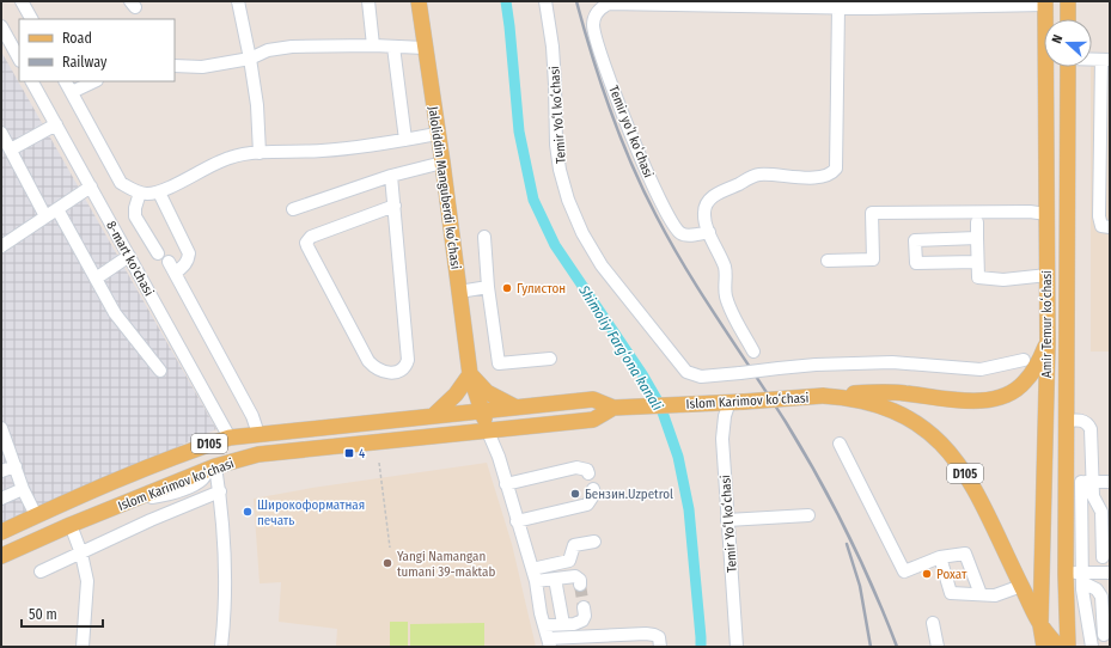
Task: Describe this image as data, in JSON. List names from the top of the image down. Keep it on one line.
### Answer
{"streets":{"main road":["Jaloliddin Manguberdi koʻchasi","Amir Temur koʻchasi","Islom Karimov koʻchasi","D105"],"street":["Temir Yoʻl koʻchasi","Temir yoʻl koʻchasi","8-mart ko'chasi"]},"crossings":[["Temir Yoʻl koʻchasi","Islom Karimov koʻchasi"],["Jaloliddin Manguberdi koʻchasi","Islom Karimov koʻchasi"],["8-mart ko'chasi","Islom Karimov koʻchasi"],["Amir Temur koʻchasi","D105"],["Islom Karimov koʻchasi","D105"]],"water":["Shimoliy Fargʻona kanali"],"places":{"other":["Гулистон","Бензин.Uzpetrol","Широкоформатная печать","Yangi Namangan tumani 39-maktab","Рохат"],"transit":["4"]},"legend":["Road","Railway"],"scale_bar":"50 m","north":"left"}
